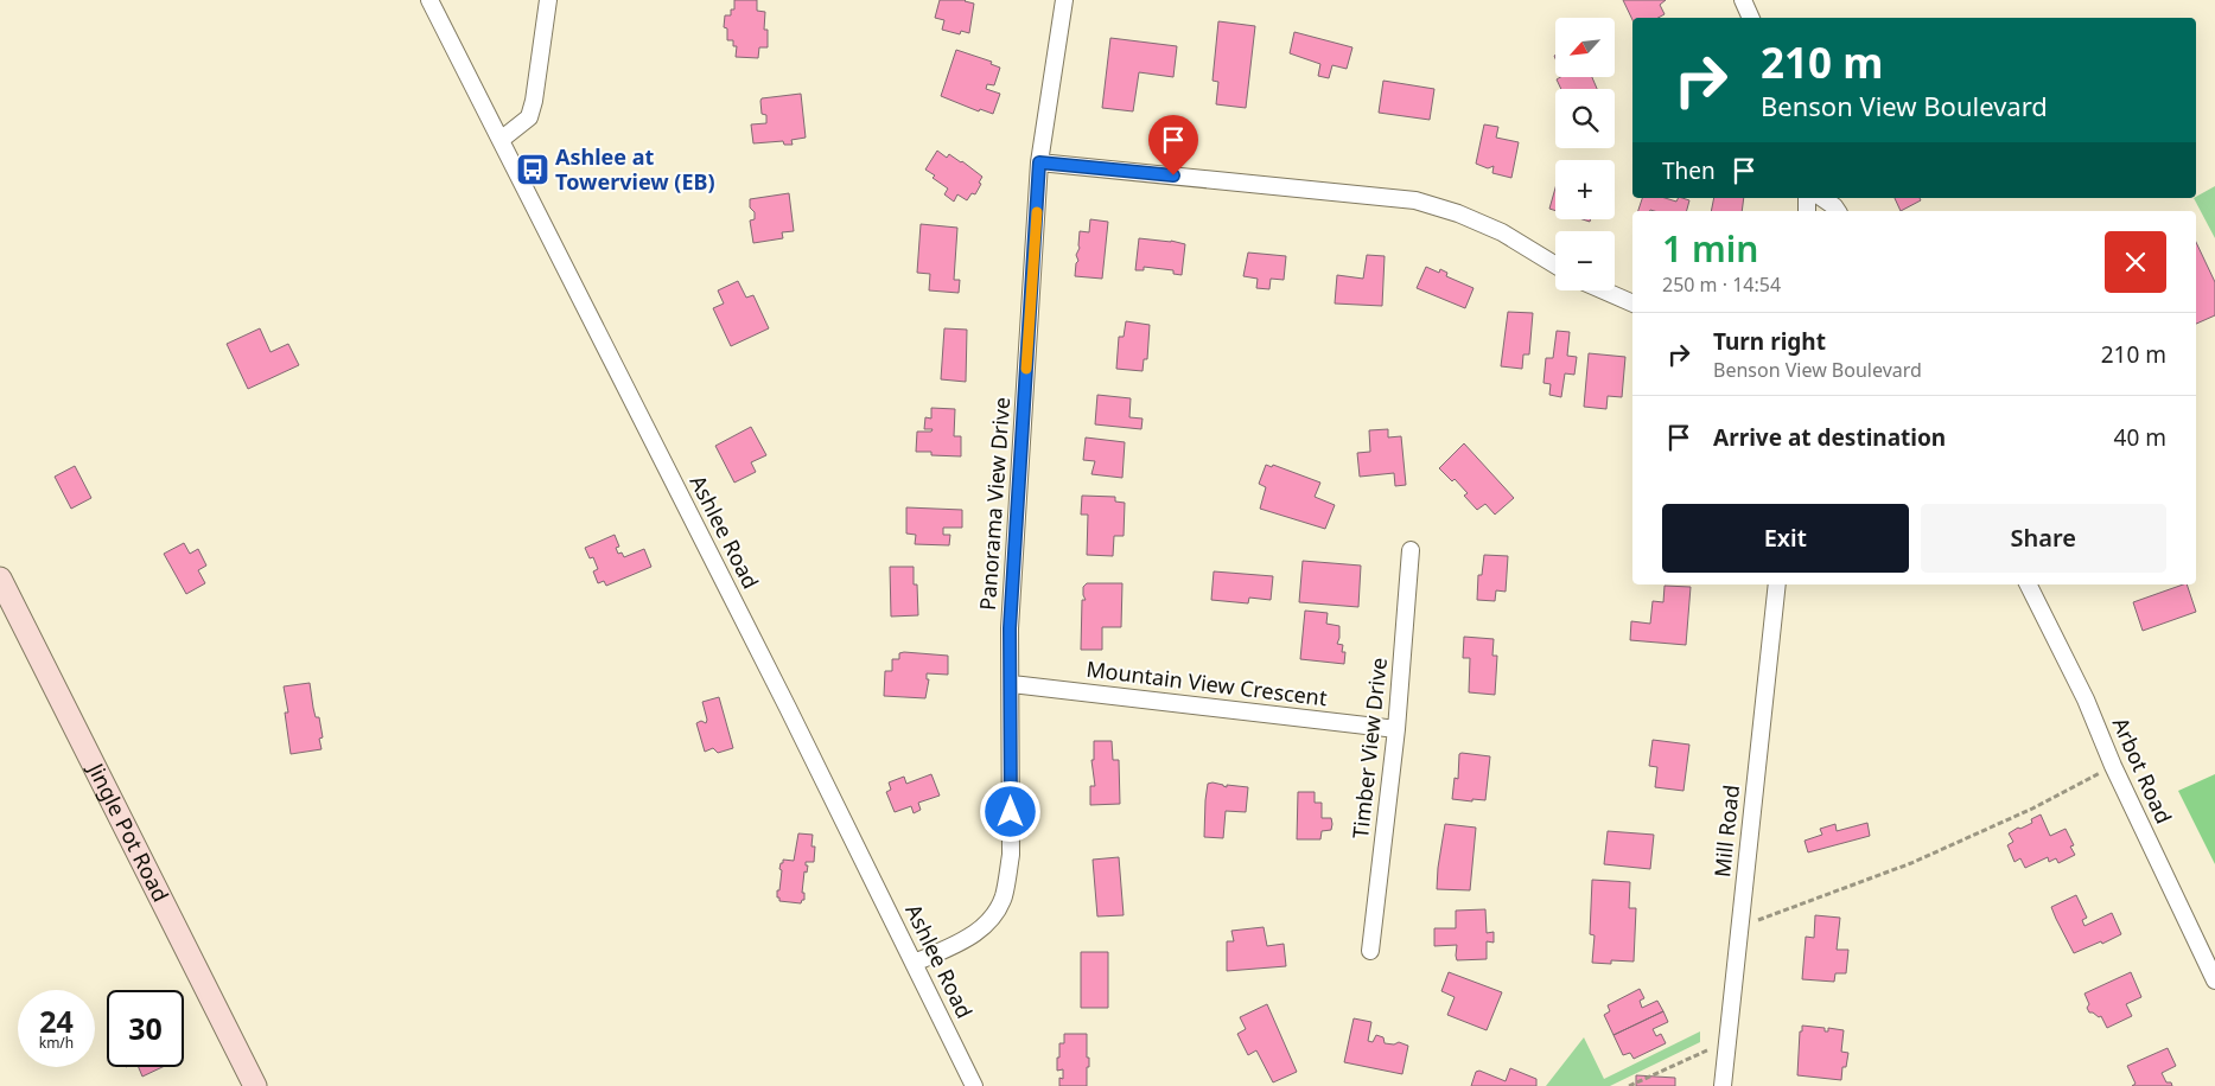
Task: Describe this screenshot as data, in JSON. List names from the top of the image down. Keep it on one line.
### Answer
{"streets":{"street":["Panorama View Drive","Ashlee Road","Mountain View Crescent","Timber View Drive","Arbot Road","Mill Road","Jingle Pot Road"]},"crossings":[["Panorama View Drive","Ashlee Road"],["Panorama View Drive","Mountain View Crescent"],["Mountain View Crescent","Timber View Drive"]],"places":{"bus stop":["Ashlee at Towerview (EB)"]},"north":"bottom left","page":{"map_buttons":["+","−"],"turn":["210 m","Benson View Boulevard"],"then":"Then","heading":["1 min","250 m · 14:54"],"list":[{"name":"Turn right","note":"Benson View Boulevard","value":"210 m"},{"name":"Arrive at destination","value":"40 m"}],"buttons":["Exit","Share"],"speed":"24 km/h","limit":"30"}}
